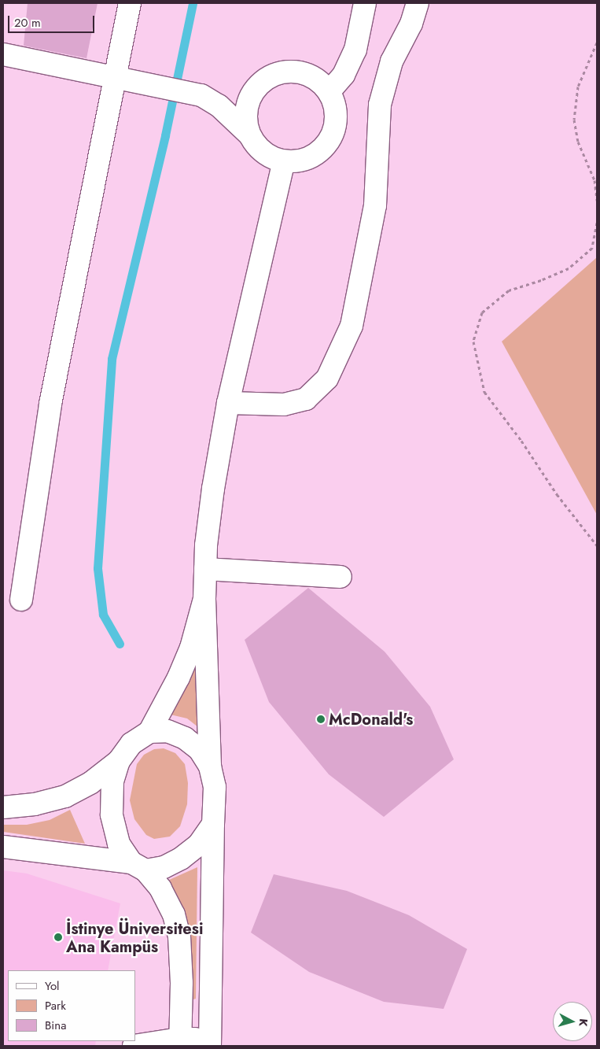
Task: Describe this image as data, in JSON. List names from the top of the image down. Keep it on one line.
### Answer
{"places":["McDonald's","İstinye Üniversitesi Ana Kampüs"],"legend":["Yol","Park","Bina"],"scale_bar":"20 m","north":"right"}
